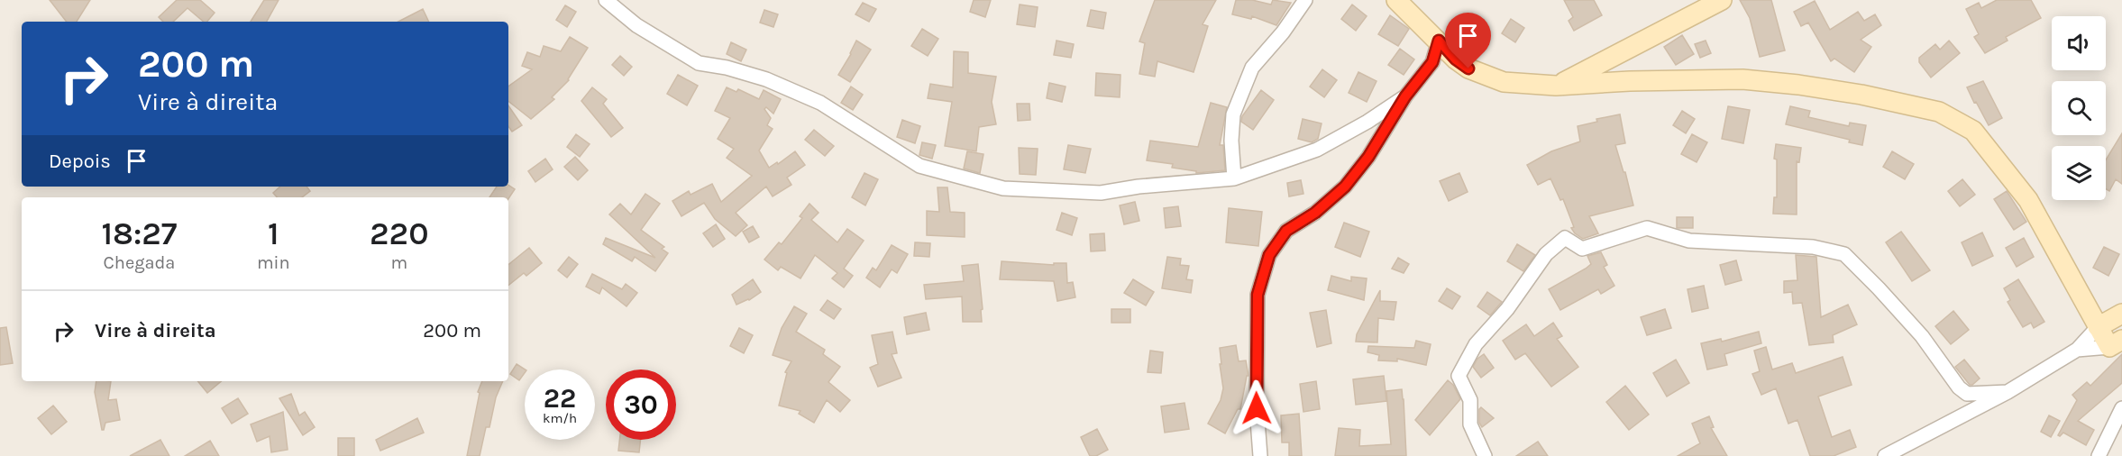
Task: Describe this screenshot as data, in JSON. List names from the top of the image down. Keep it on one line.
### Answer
{"page":{"turn":["200 m","Vire à direita"],"then":"Depois","eta":["18:27","Chegada","1","min","220","m"],"list":[{"name":"Vire à direita","value":"200 m"}],"speed":"22 km/h","limit":"30"}}
